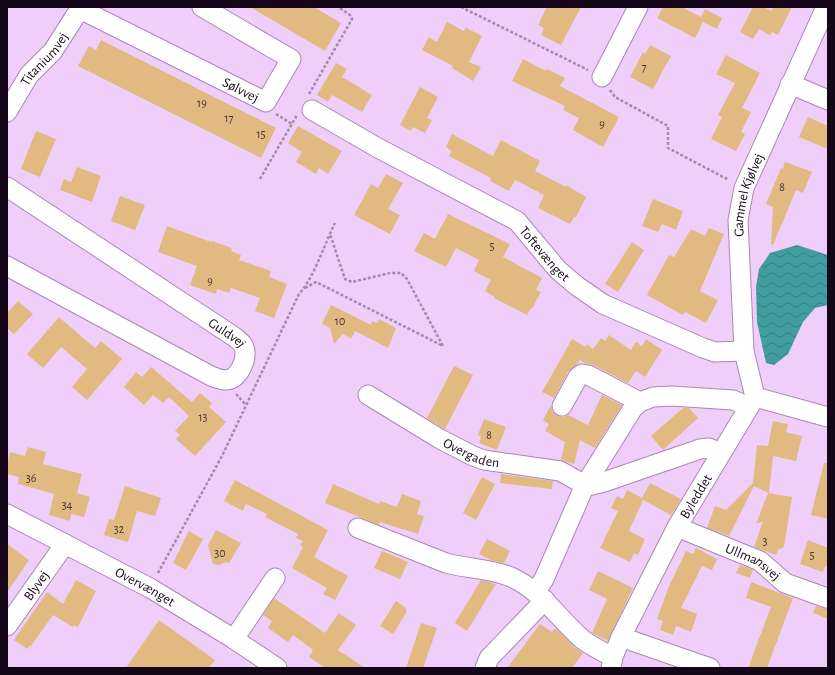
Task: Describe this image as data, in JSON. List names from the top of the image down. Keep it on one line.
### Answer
{"streets":{"street":["Titaniumvej","Sølvvej","Gammel Kjølvej","Toftevænget","Guldvej","Overgaden","Byleddet","Ullmansvej","Blyvej","Overvænget"]},"crossings":[["Titaniumvej","Sølvvej"],["Gammel Kjølvej","Toftevænget"],["Gammel Kjølvej","Byleddet"],["Byleddet","Ullmansvej"],["Blyvej","Overvænget"]],"house_numbers":["7","19","17","9","15","8","5","9","10","13","8","36","34","32","3","30","5"]}
